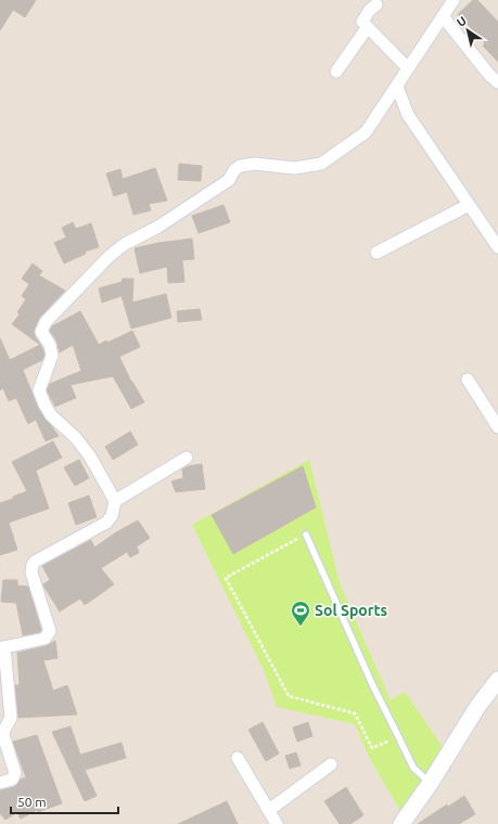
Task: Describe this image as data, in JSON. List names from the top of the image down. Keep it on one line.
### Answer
{"places":{"sports":["Sol Sports"]},"scale_bar":"50 m","north":"top left"}
